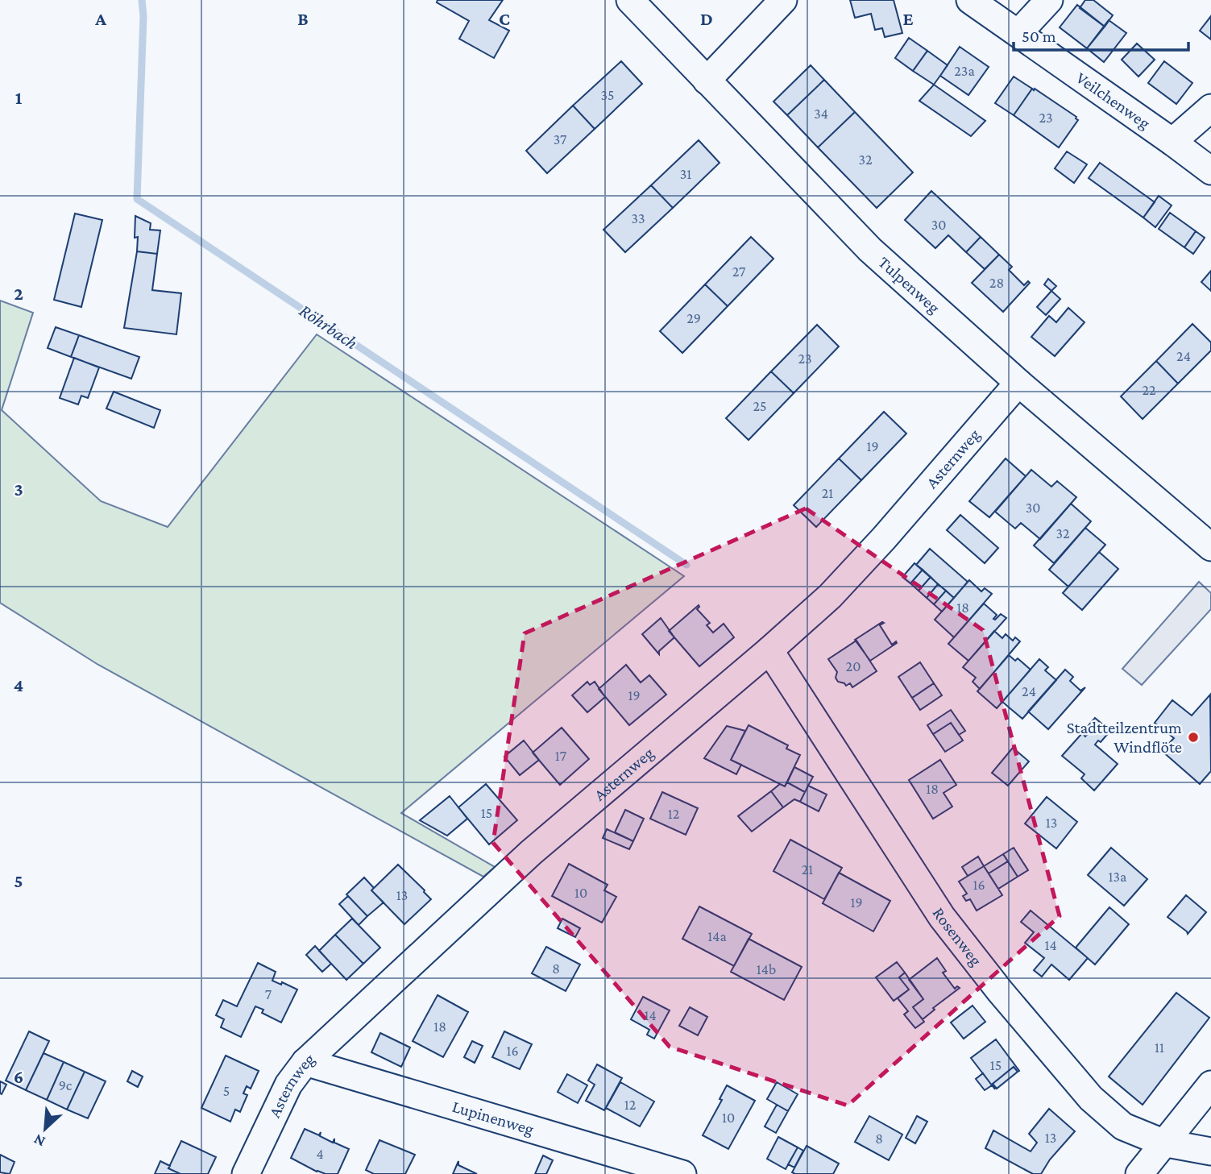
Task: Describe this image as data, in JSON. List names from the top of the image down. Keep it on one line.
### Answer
{"streets":{"street":["Veilchenweg","Tulpenweg","Asternweg","Rosenweg","Lupinenweg"]},"crossings":[["Tulpenweg","Asternweg"],["Asternweg","Rosenweg"],["Asternweg","Lupinenweg"]],"water":["Röhrbach"],"places":["Stadtteilzentrum Windflöte"],"house_numbers":["23a","35","34","23","37","32","31","33","30","27","28","29","24","23","22","25","19","21","30","32","18","20","24","19","17","18","15","12","13","21","13a","16","10","13","19","14a","14","8","14b","7","14","18","11","16","15","9c","5","12","10","13","8","4"],"scale_bar":"50 m","north":"bottom left","grid":{"columns":["A","B","C","D","E"],"rows":["1","2","3","4","5","6"]}}
